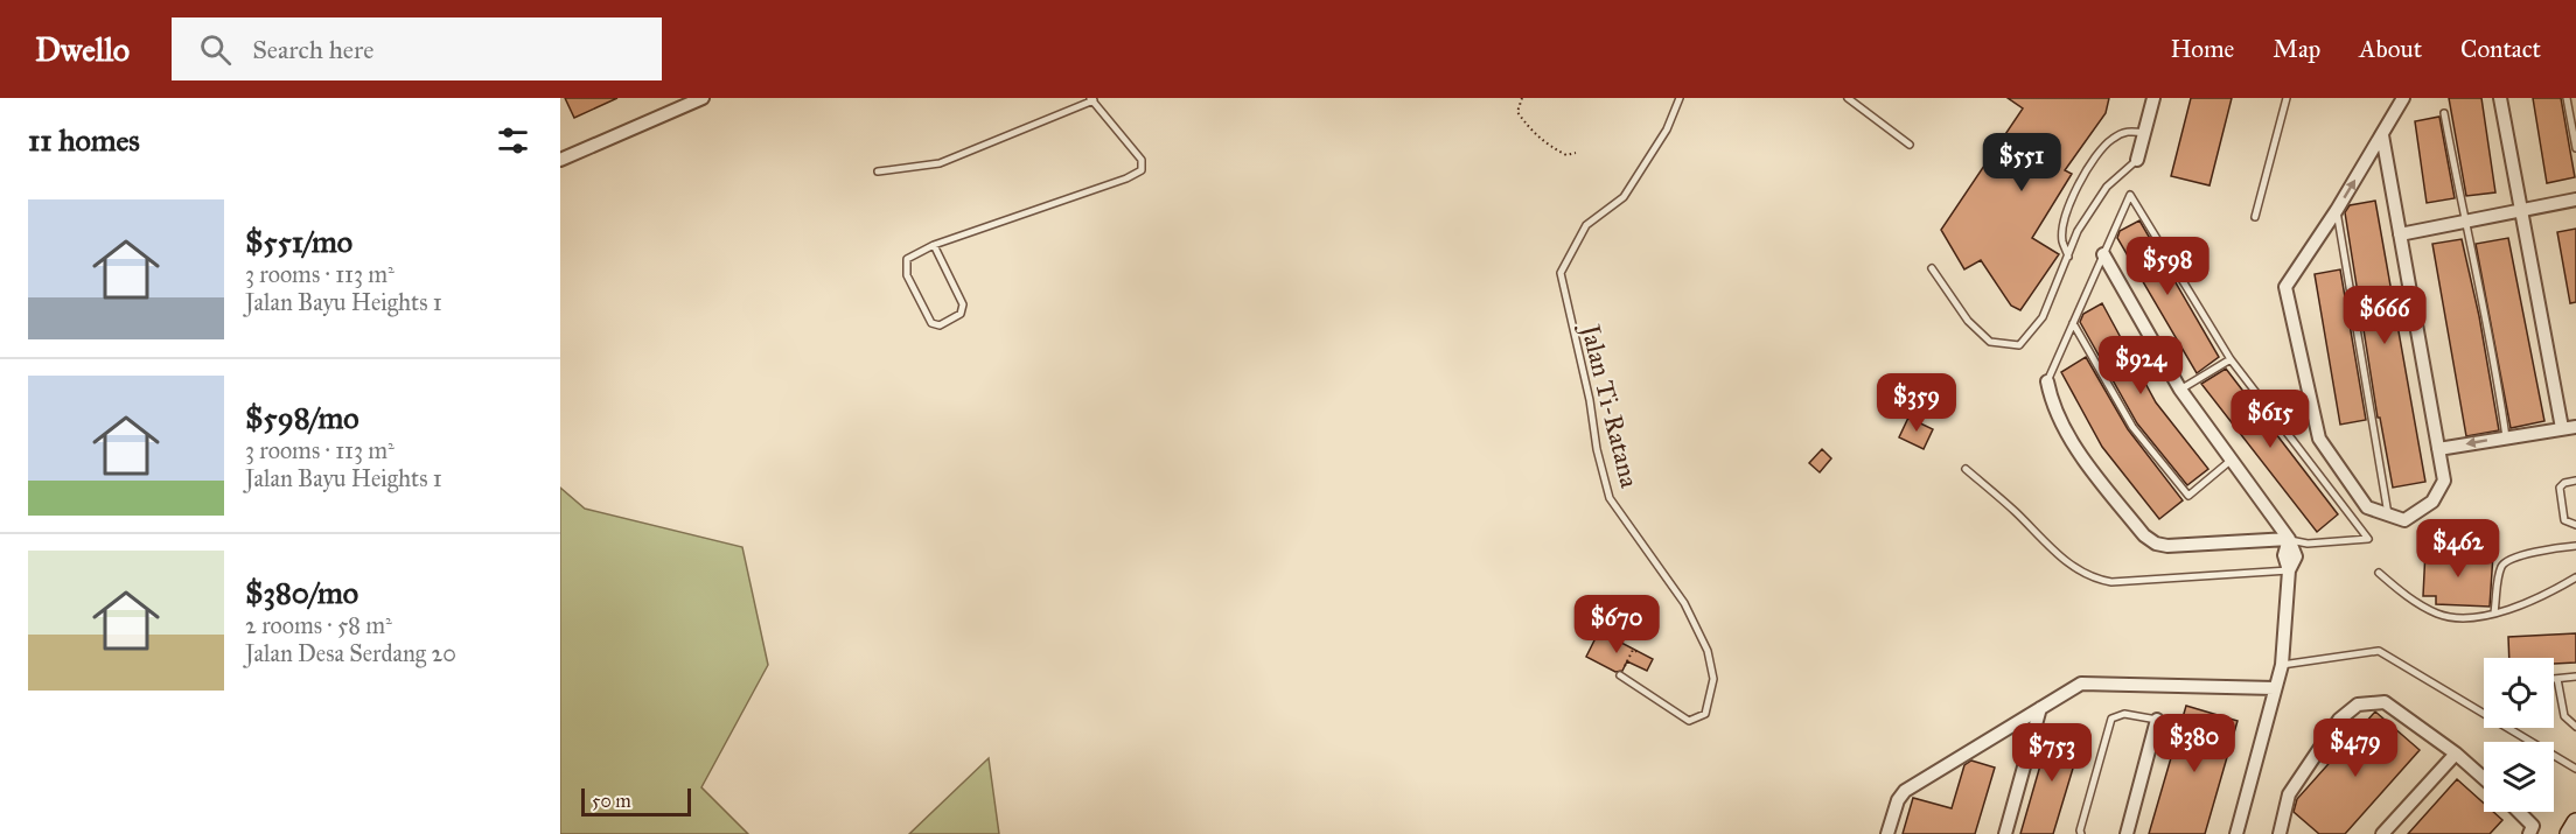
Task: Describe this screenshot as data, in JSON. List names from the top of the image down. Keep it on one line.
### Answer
{"streets":{"lane":["Jalan Ti-Ratana"]},"scale_bar":"50 m","page":{"header":"Dwello","search":"Search here","nav":["Home","Map","About","Contact"],"heading":"11 homes","price":["$551","$598","$666","$924","$359","$615","$462","$670","$380","$479","$753"],"list":[{"name":"$551/mo","note":"3 rooms · 113 m² · Jalan Bayu Heights 1"},{"name":"$598/mo","note":"3 rooms · 113 m² · Jalan Bayu Heights 1"},{"name":"$380/mo","note":"2 rooms · 58 m² · Jalan Desa Serdang 20"}],"scale":"50 m"}}
